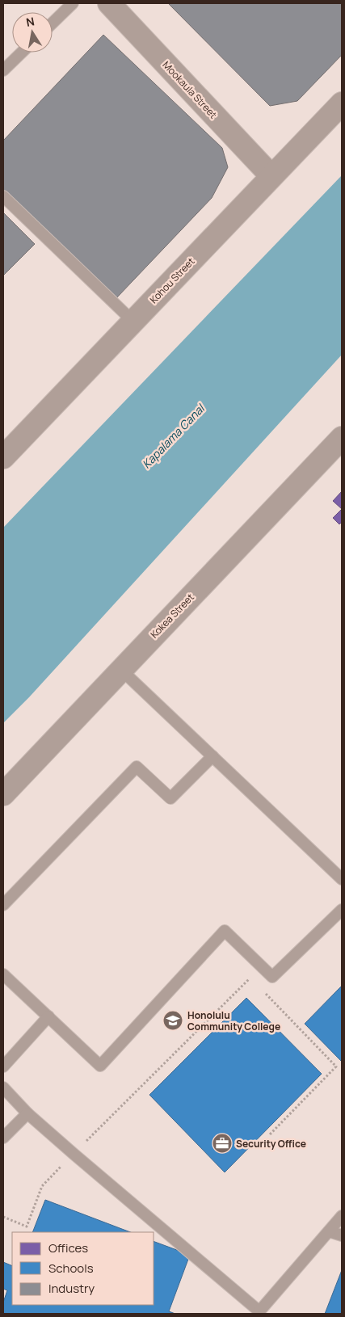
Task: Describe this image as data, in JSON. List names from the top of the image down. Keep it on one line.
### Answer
{"streets":{"street":["Mookaula Street","Kohou Street","Kokea Street"]},"crossings":[["Mookaula Street","Kohou Street"]],"water":["Kapalama Canal"],"places":{"school or university":["Honolulu Community College"],"office":["Security Office"]},"legend":["Offices","Schools","Industry"],"north":"top"}
